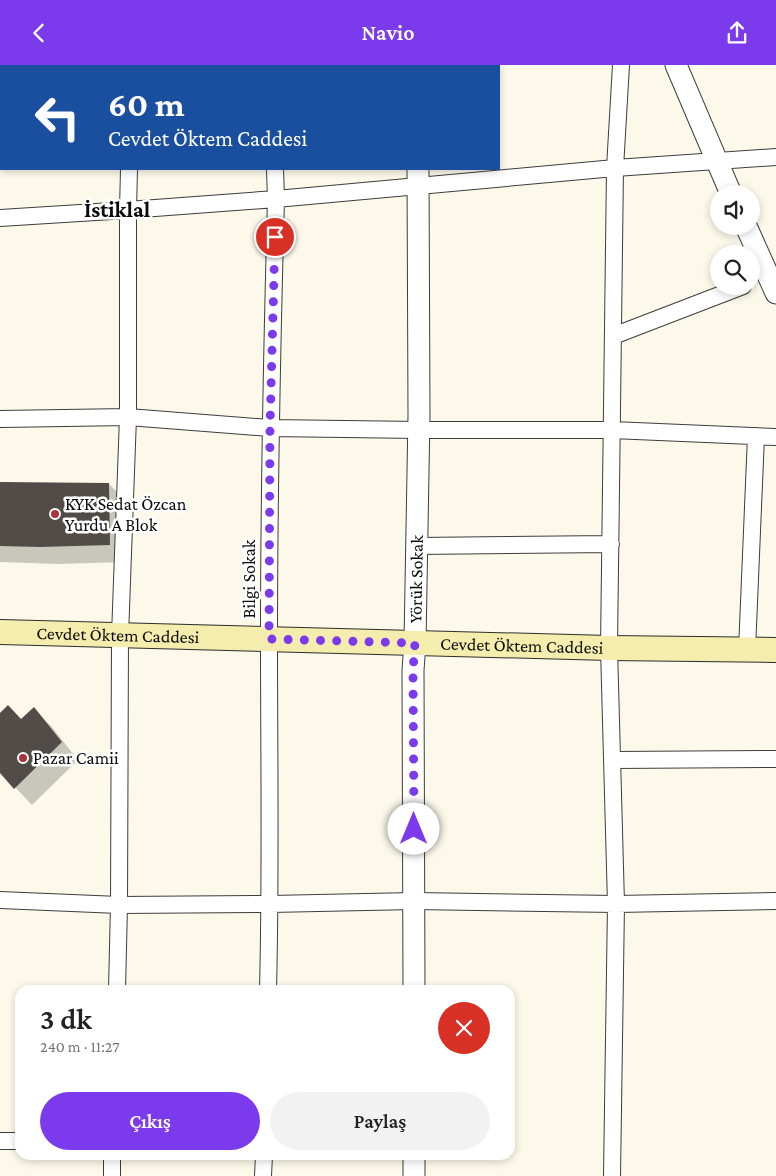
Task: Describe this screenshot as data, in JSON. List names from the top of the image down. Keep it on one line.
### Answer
{"streets":{"main road":["Cevdet Öktem Caddesi"],"street":["Bilgi Sokak","Yörük Sokak"]},"crossings":[["Bilgi Sokak","Cevdet Öktem Caddesi"],["Yörük Sokak","Cevdet Öktem Caddesi"]],"districts":["İstiklal"],"places":["KYK Sedat Özcan Yurdu A Blok","Pazar Camii"],"page":{"header":"Navio","turn":["60 m","Cevdet Öktem Caddesi"],"heading":["3 dk","240 m · 11:27"],"buttons":["Çıkış","Paylaş"]}}
